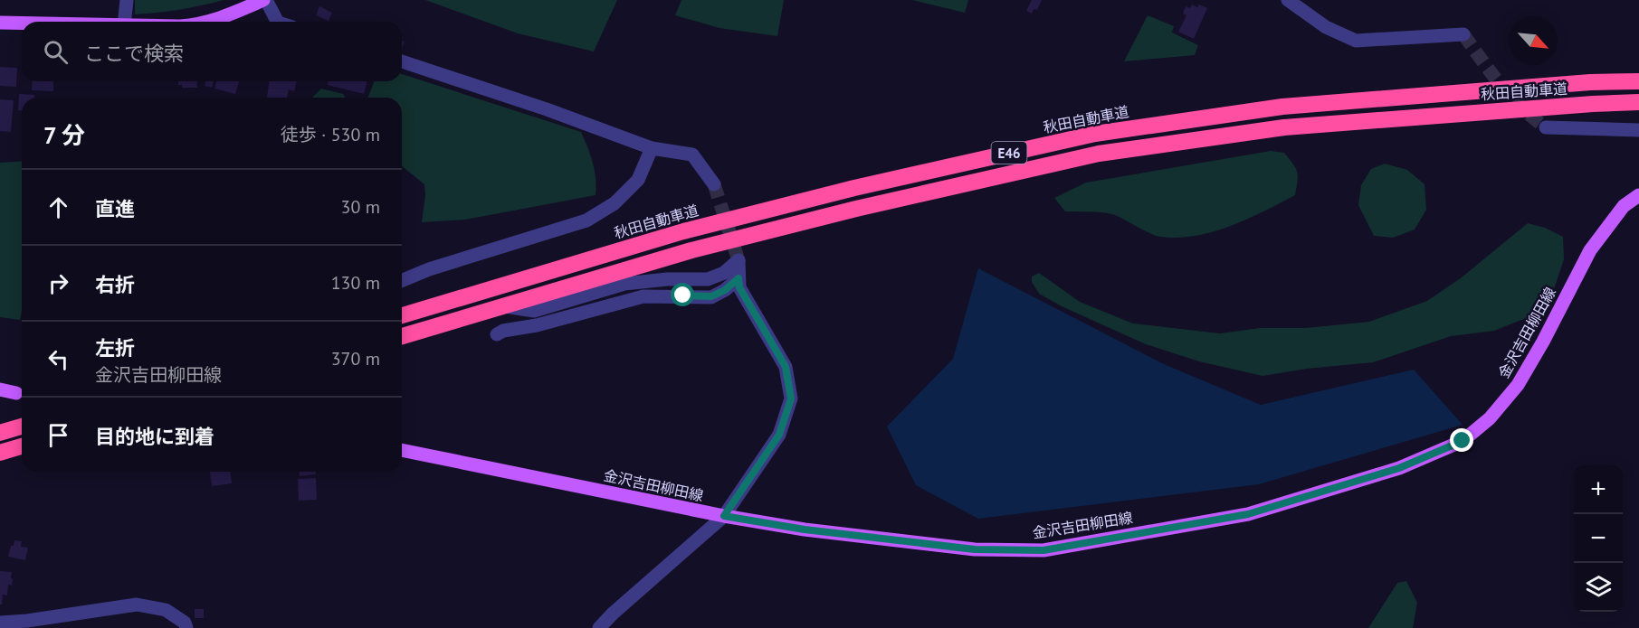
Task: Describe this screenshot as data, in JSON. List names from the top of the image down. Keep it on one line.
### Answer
{"streets":{"highway":["秋田自動車道","E46"],"main road":["金沢吉田柳田線"]},"north":"bottom right","page":{"search":"ここで検索","heading":["7 分","徒歩 · 530 m"],"list":[["直進","30 m"],["右折","130 m"],["左折","金沢吉田柳田線","370 m"],"目的地に到着"],"map_buttons":["+","−"]}}
